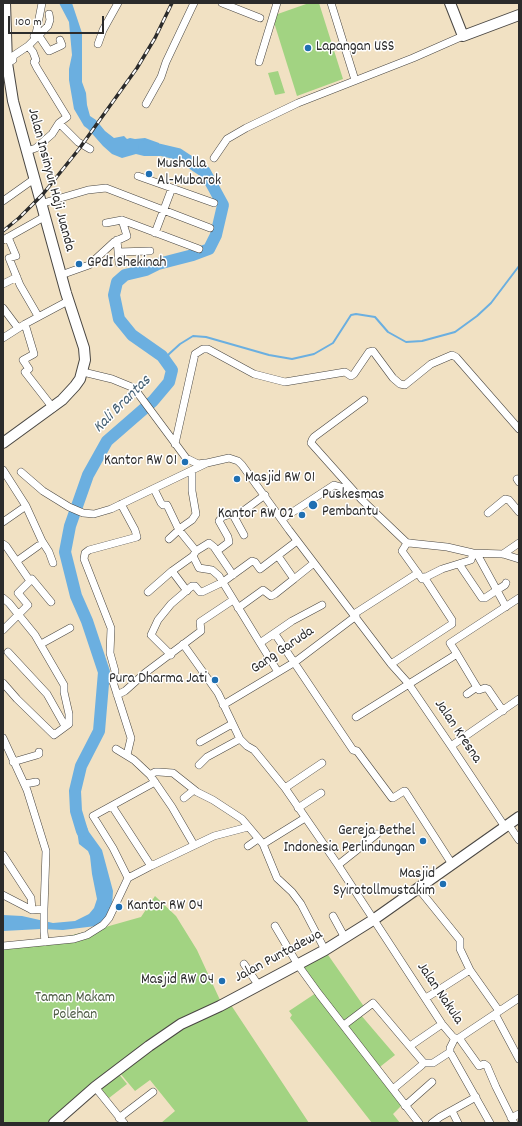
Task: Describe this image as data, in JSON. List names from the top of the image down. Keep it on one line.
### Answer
{"streets":{"street":["Jalan Insinyur Haji Juanda","Gang Garuda","Jalan Kresna","Jalan Puntadewa","Jalan Nakula"]},"crossings":[["Gang Garuda","Jalan Kresna"],["Jalan Kresna","Jalan Puntadewa"],["Jalan Puntadewa","Jalan Nakula"]],"water":["Kali Brantas"],"parks":["Taman Makam Polehan"],"places":["Lapangan USS","Musholla Al-Mubarok","GPdI Shekinah","Kantor RW 01","Masjid RW 01","Puskesmas Pembantu","Kantor RW 02","Pura Dharma Jati","Gereja Bethel Indonesia Perlindungan","Masjid Syirotollmustakim","Kantor RW 04","Masjid RW 04"],"scale_bar":"100 m"}
